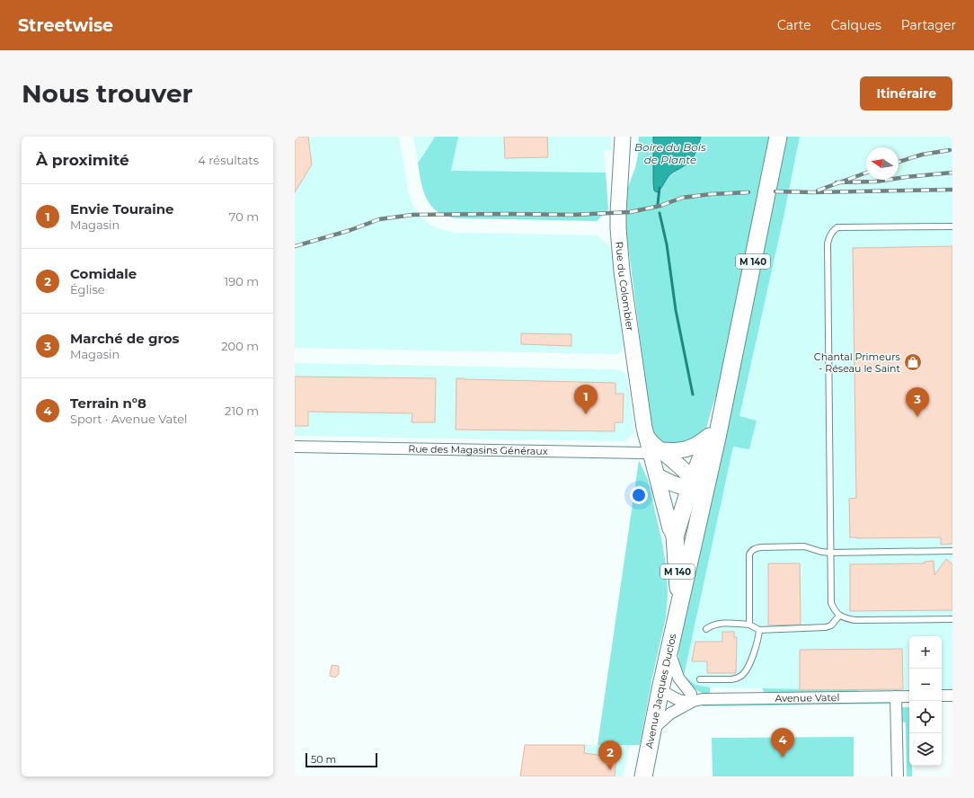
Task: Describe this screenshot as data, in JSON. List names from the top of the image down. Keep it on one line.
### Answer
{"streets":{"main road":["M 140","Rue du Colombier","Avenue Jacques Duclos"],"street":["Rue des Magasins Généraux","Avenue Vatel"]},"crossings":[["M 140","Rue du Colombier"],["M 140","Avenue Jacques Duclos"],["Rue du Colombier","Rue des Magasins Généraux"],["Avenue Jacques Duclos","Avenue Vatel"]],"water":["Boire du Bois de Plante"],"places":{"shop":["Chantal Primeurs - Réseau le Saint"]},"scale_bar":"50 m","north":"left","page":{"header":"Streetwise","nav":["Carte","Calques","Partager"],"buttons":"Itinéraire","title":"Nous trouver","heading":["À proximité","4 résultats"],"list":[{"mark":"1","name":"Envie Touraine","note":"Magasin","value":"70 m"},{"mark":"2","name":"Comidale","note":"Église","value":"190 m"},{"mark":"3","name":"Marché de gros","note":"Magasin","value":"200 m"},{"mark":"4","name":"Terrain n°8","note":"Sport · Avenue Vatel","value":"210 m"}],"pins":["1","3","4","2"],"map_buttons":["+","−"],"scale":"50 m"}}
